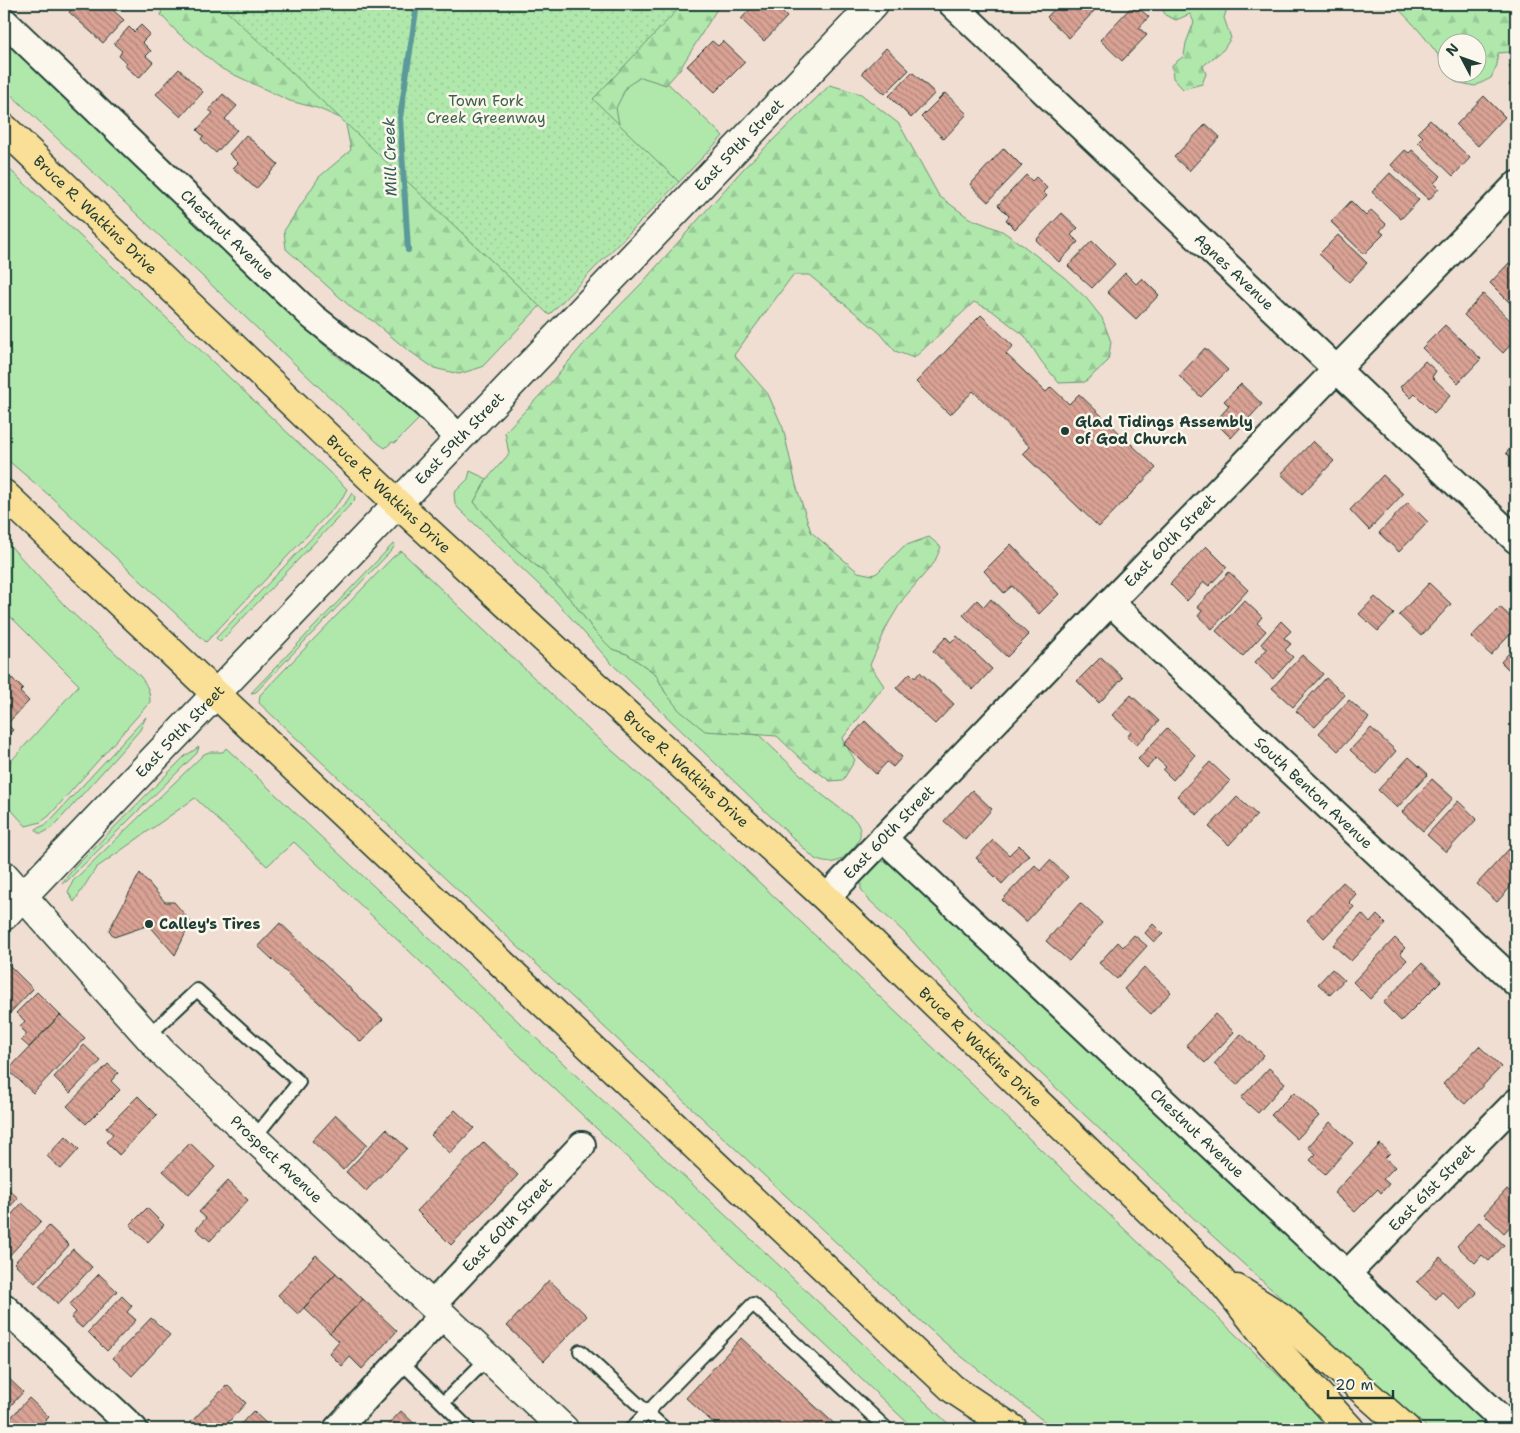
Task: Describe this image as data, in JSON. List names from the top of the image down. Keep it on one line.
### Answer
{"streets":{"highway":["Bruce R. Watkins Drive"],"street":["East 59th Street","Chestnut Avenue","Agnes Avenue","East 60th Street","South Benton Avenue","Prospect Avenue","East 61st Street"]},"crossings":[["East 59th Street","Bruce R. Watkins Drive"],["East 59th Street","Chestnut Avenue"],["East 59th Street","Prospect Avenue"],["Bruce R. Watkins Drive","East 60th Street"],["Chestnut Avenue","East 60th Street"],["Chestnut Avenue","East 61st Street"],["Agnes Avenue","East 60th Street"],["East 60th Street","South Benton Avenue"],["East 60th Street","Prospect Avenue"]],"water":["Mill Creek"],"parks":["Town Fork Creek Greenway"],"places":["Glad Tidings Assembly of God Church","Calley's Tires"],"scale_bar":"20 m","north":"top left"}
